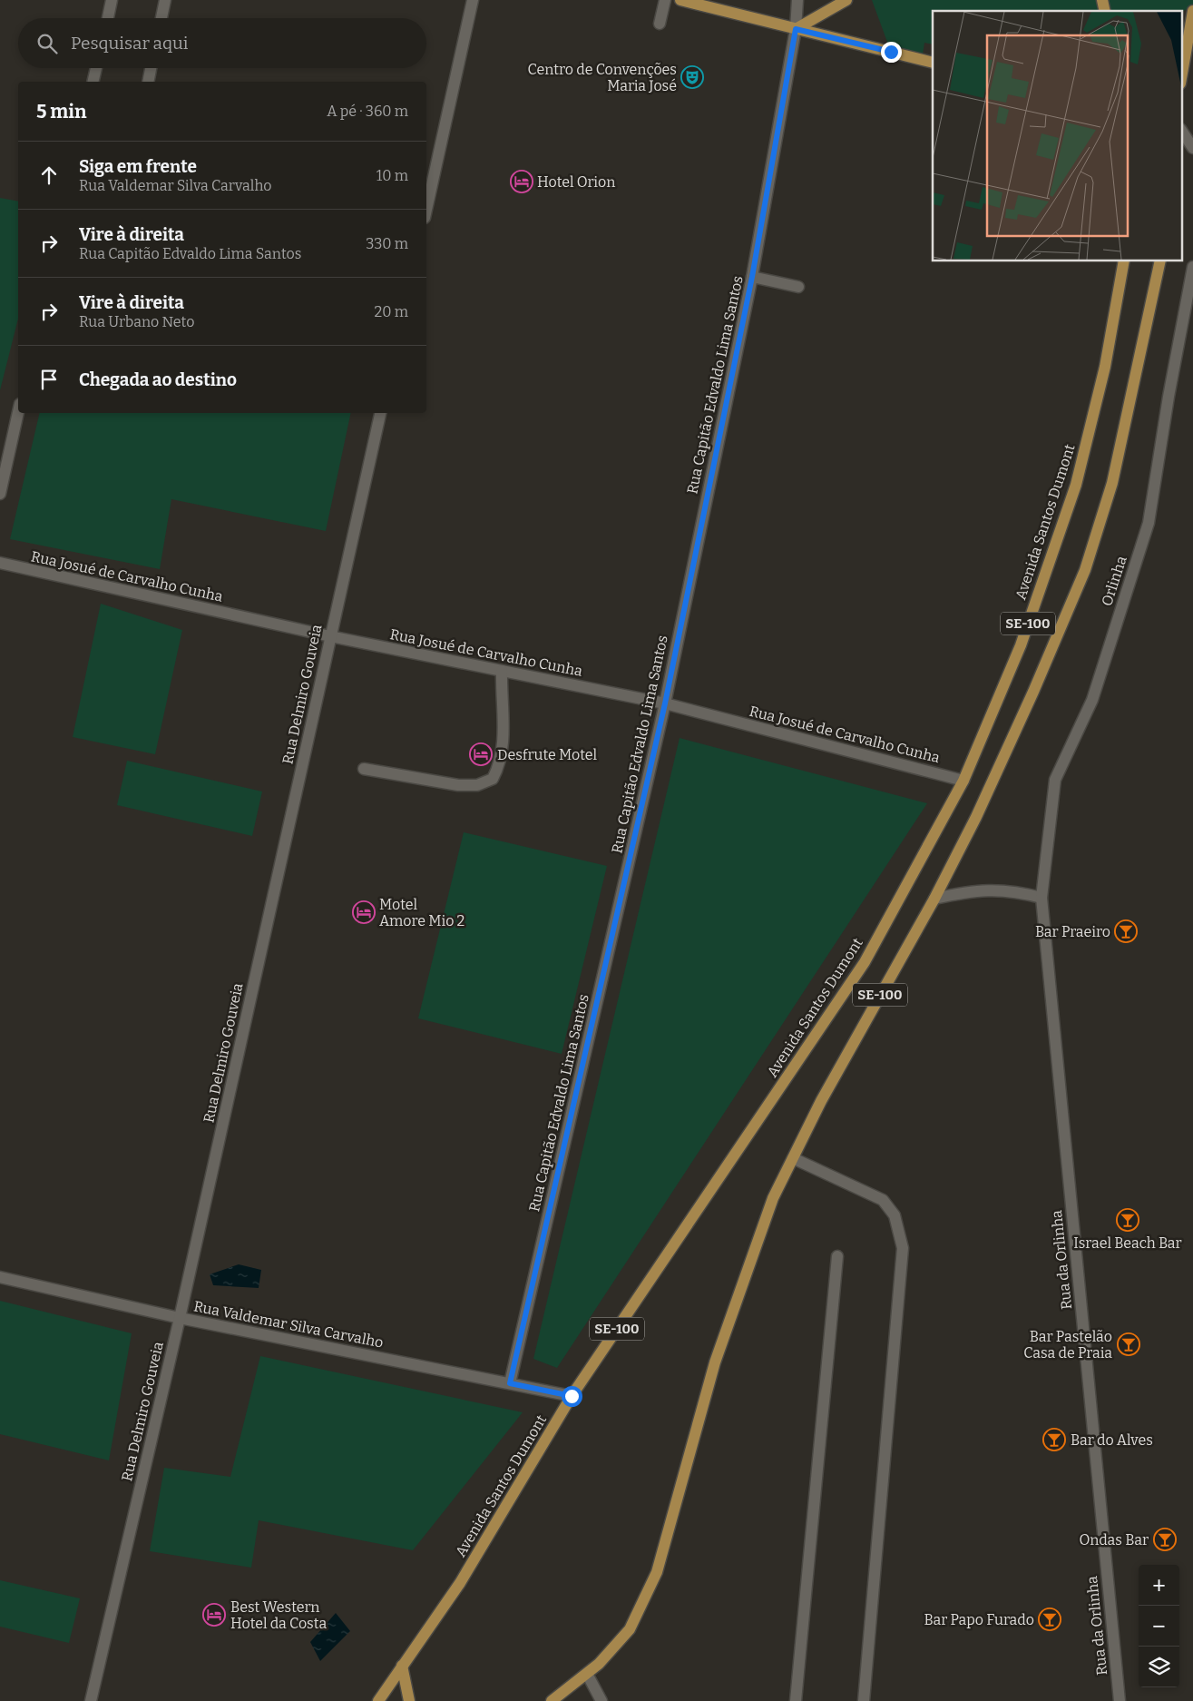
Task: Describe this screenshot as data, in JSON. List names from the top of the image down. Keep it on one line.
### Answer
{"streets":{"main road":["Avenida Santos Dumont","SE-100"],"street":["Rua Capitão Edvaldo Lima Santos","Rua Josué de Carvalho Cunha","Orlinha","Rua Delmiro Gouveia","Rua da Orlinha","Rua Valdemar Silva Carvalho"]},"crossings":[["Rua Capitão Edvaldo Lima Santos","Rua Josué de Carvalho Cunha"],["Rua Capitão Edvaldo Lima Santos","Rua Valdemar Silva Carvalho"],["Avenida Santos Dumont","Rua Josué de Carvalho Cunha"],["Avenida Santos Dumont","Rua Valdemar Silva Carvalho"],["Rua Josué de Carvalho Cunha","Rua Delmiro Gouveia"],["Orlinha","Rua da Orlinha"],["Rua Delmiro Gouveia","Rua Valdemar Silva Carvalho"]],"places":{"theatre":["Centro de Convenções Maria José"],"hotel":["Hotel Orion","Desfrute Motel","Motel Amore Mio 2","Best Western Hotel da Costa"],"bar":["Bar Praeiro","Israel Beach Bar","Bar Pastelão Casa de Praia","Bar do Alves","Ondas Bar","Bar Papo Furado"]},"page":{"search":"Pesquisar aqui","heading":["5 min","A pé · 360 m"],"list":[["Siga em frente","Rua Valdemar Silva Carvalho","10 m"],["Vire à direita","Rua Capitão Edvaldo Lima Santos","330 m"],["Vire à direita","Rua Urbano Neto","20 m"],"Chegada ao destino"],"map_buttons":["+","−"]}}
